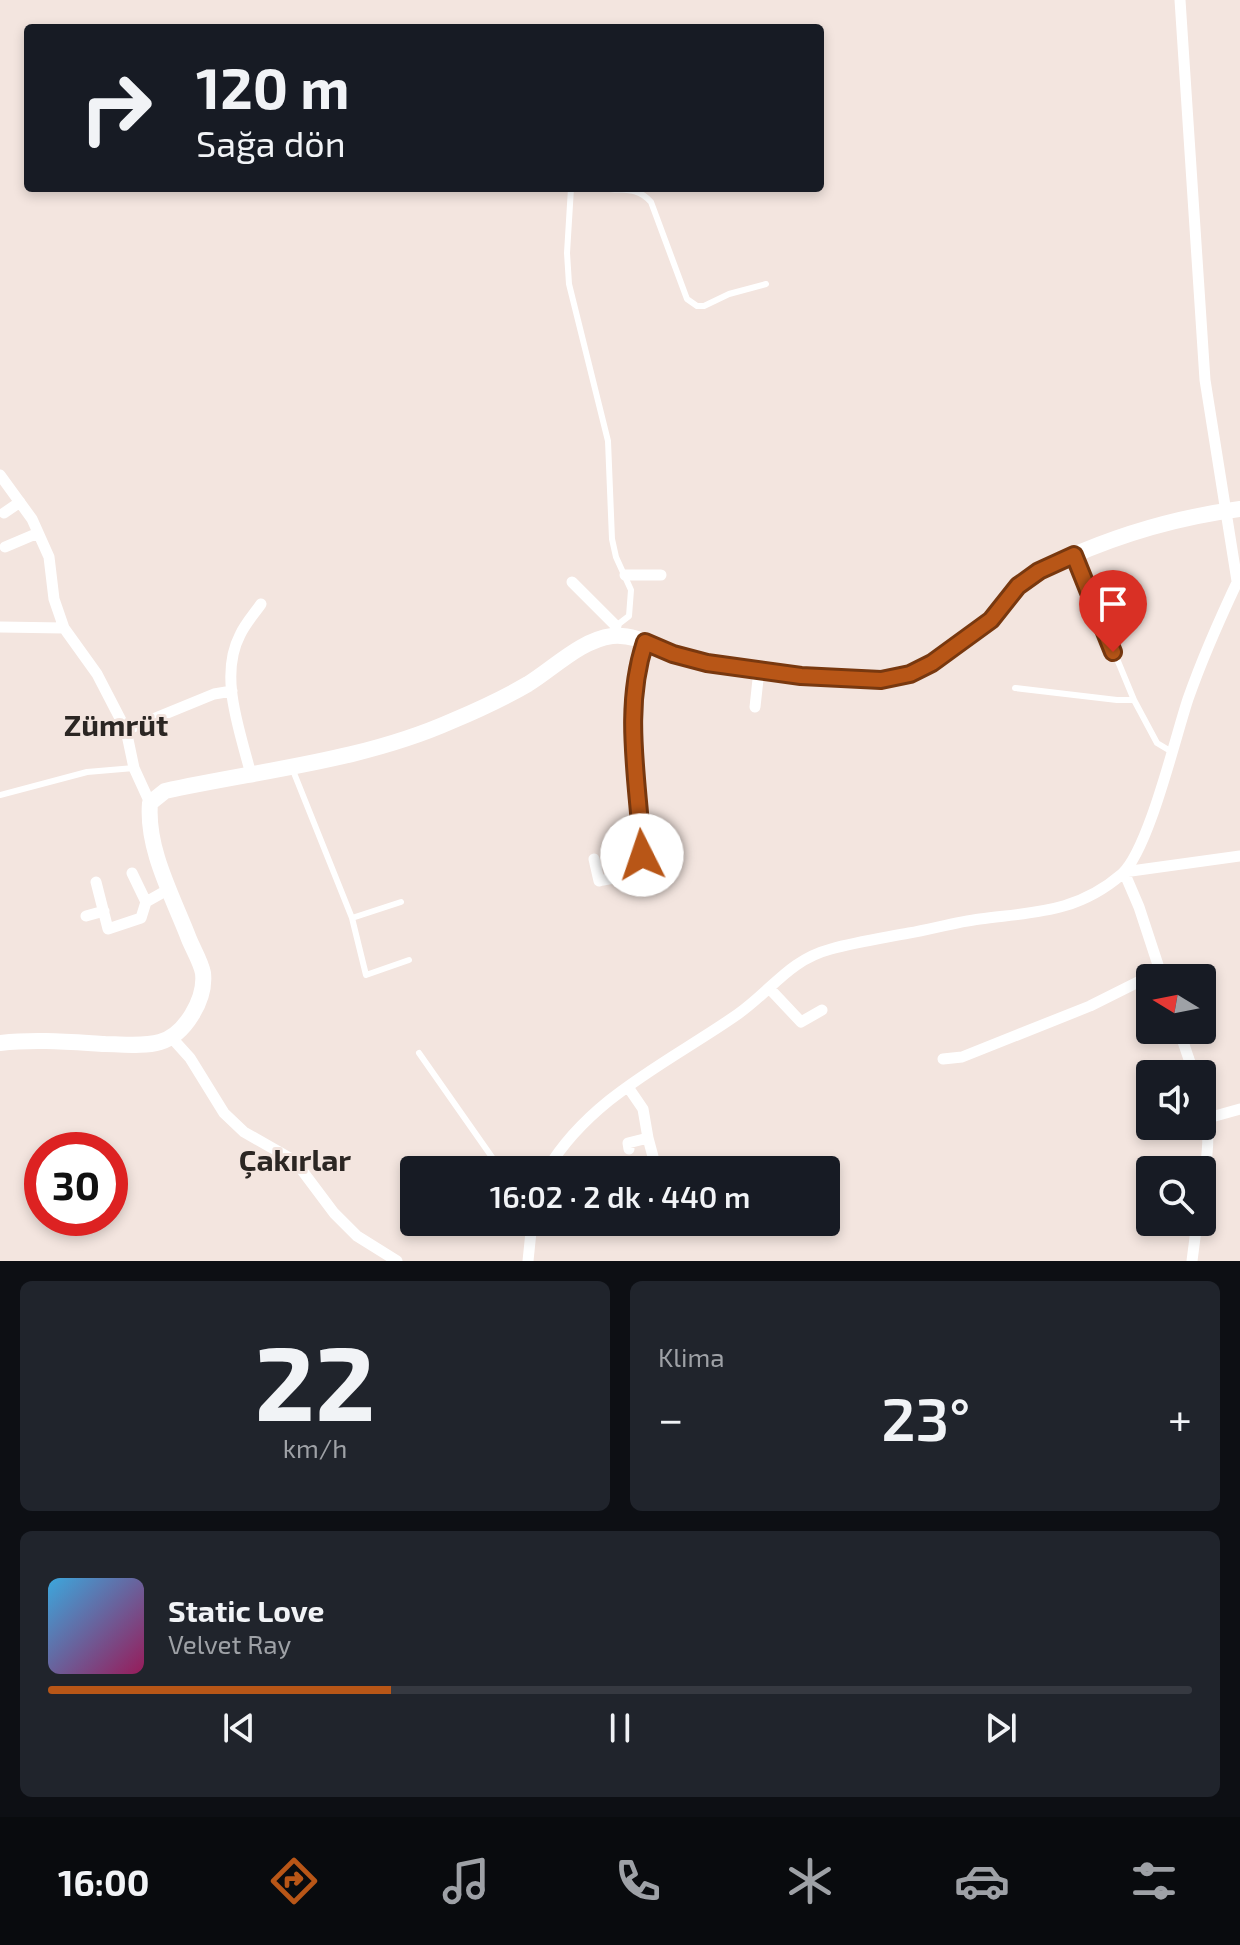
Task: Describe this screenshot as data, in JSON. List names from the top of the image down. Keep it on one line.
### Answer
{"districts":["Zümrüt","Çakırlar"],"north":"left","page":{"turn":["120 m","Sağa dön"],"limit":"30","trip":"16:02 · 2 dk · 440 m","tile":[["22","km/h"],"Klima"],"heat":["−","23°","+"],"song":["Static Love","Velvet Ray"],"tabs":"16:00"}}
